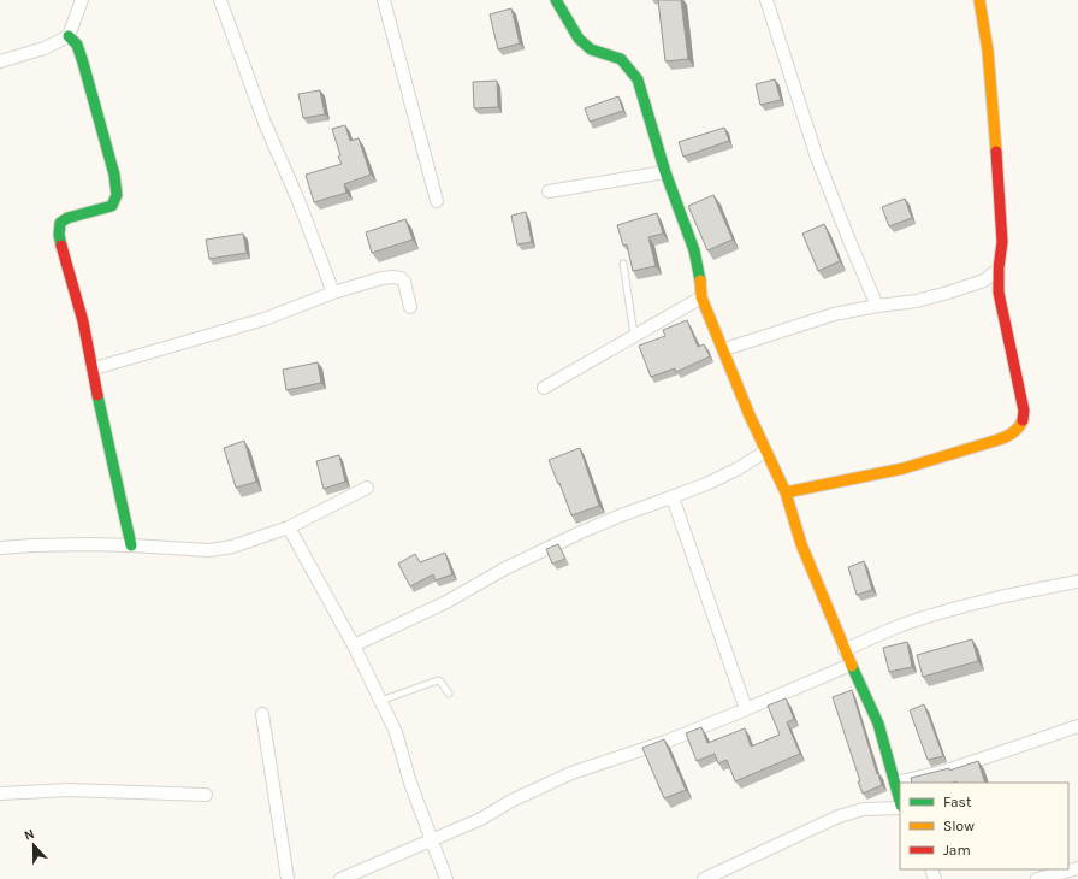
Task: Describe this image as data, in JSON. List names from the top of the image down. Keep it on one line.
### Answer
{"legend":["Fast","Slow","Jam"],"north":"top"}
